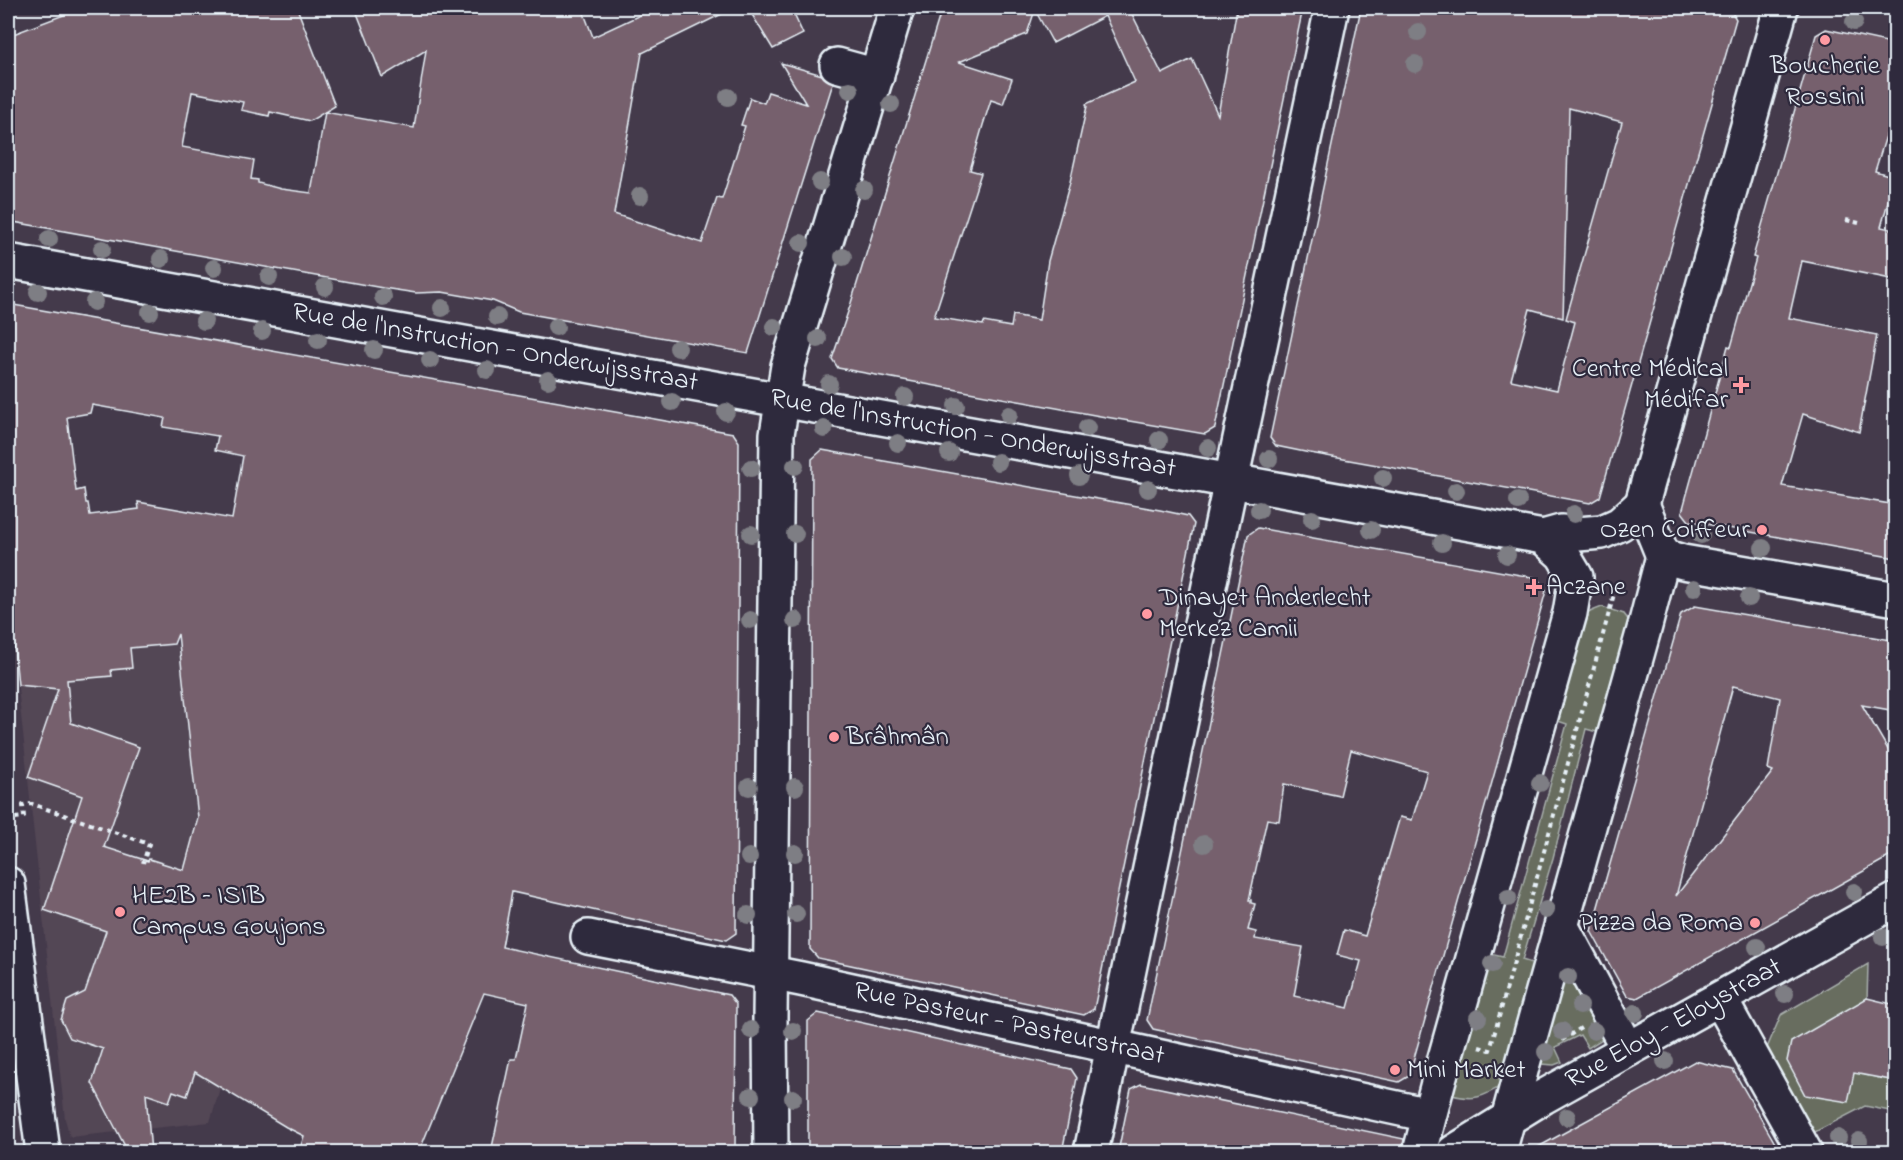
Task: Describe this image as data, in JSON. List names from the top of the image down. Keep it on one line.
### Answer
{"streets":{"street":["Rue de l'Instruction - Onderwijsstraat","Rue Pasteur - Pasteurstraat","Rue Eloy - Eloystraat"]},"places":{"other":["Boucherie Rossini","Ozen Coiffeur","Dinayet Anderlecht Merkez Camii","Brâhmân","HE2B – ISIB Campus Goujons","Pizza da Roma","Mini Market"],"health":["Centre Médical Médifar","Aczane"]}}
